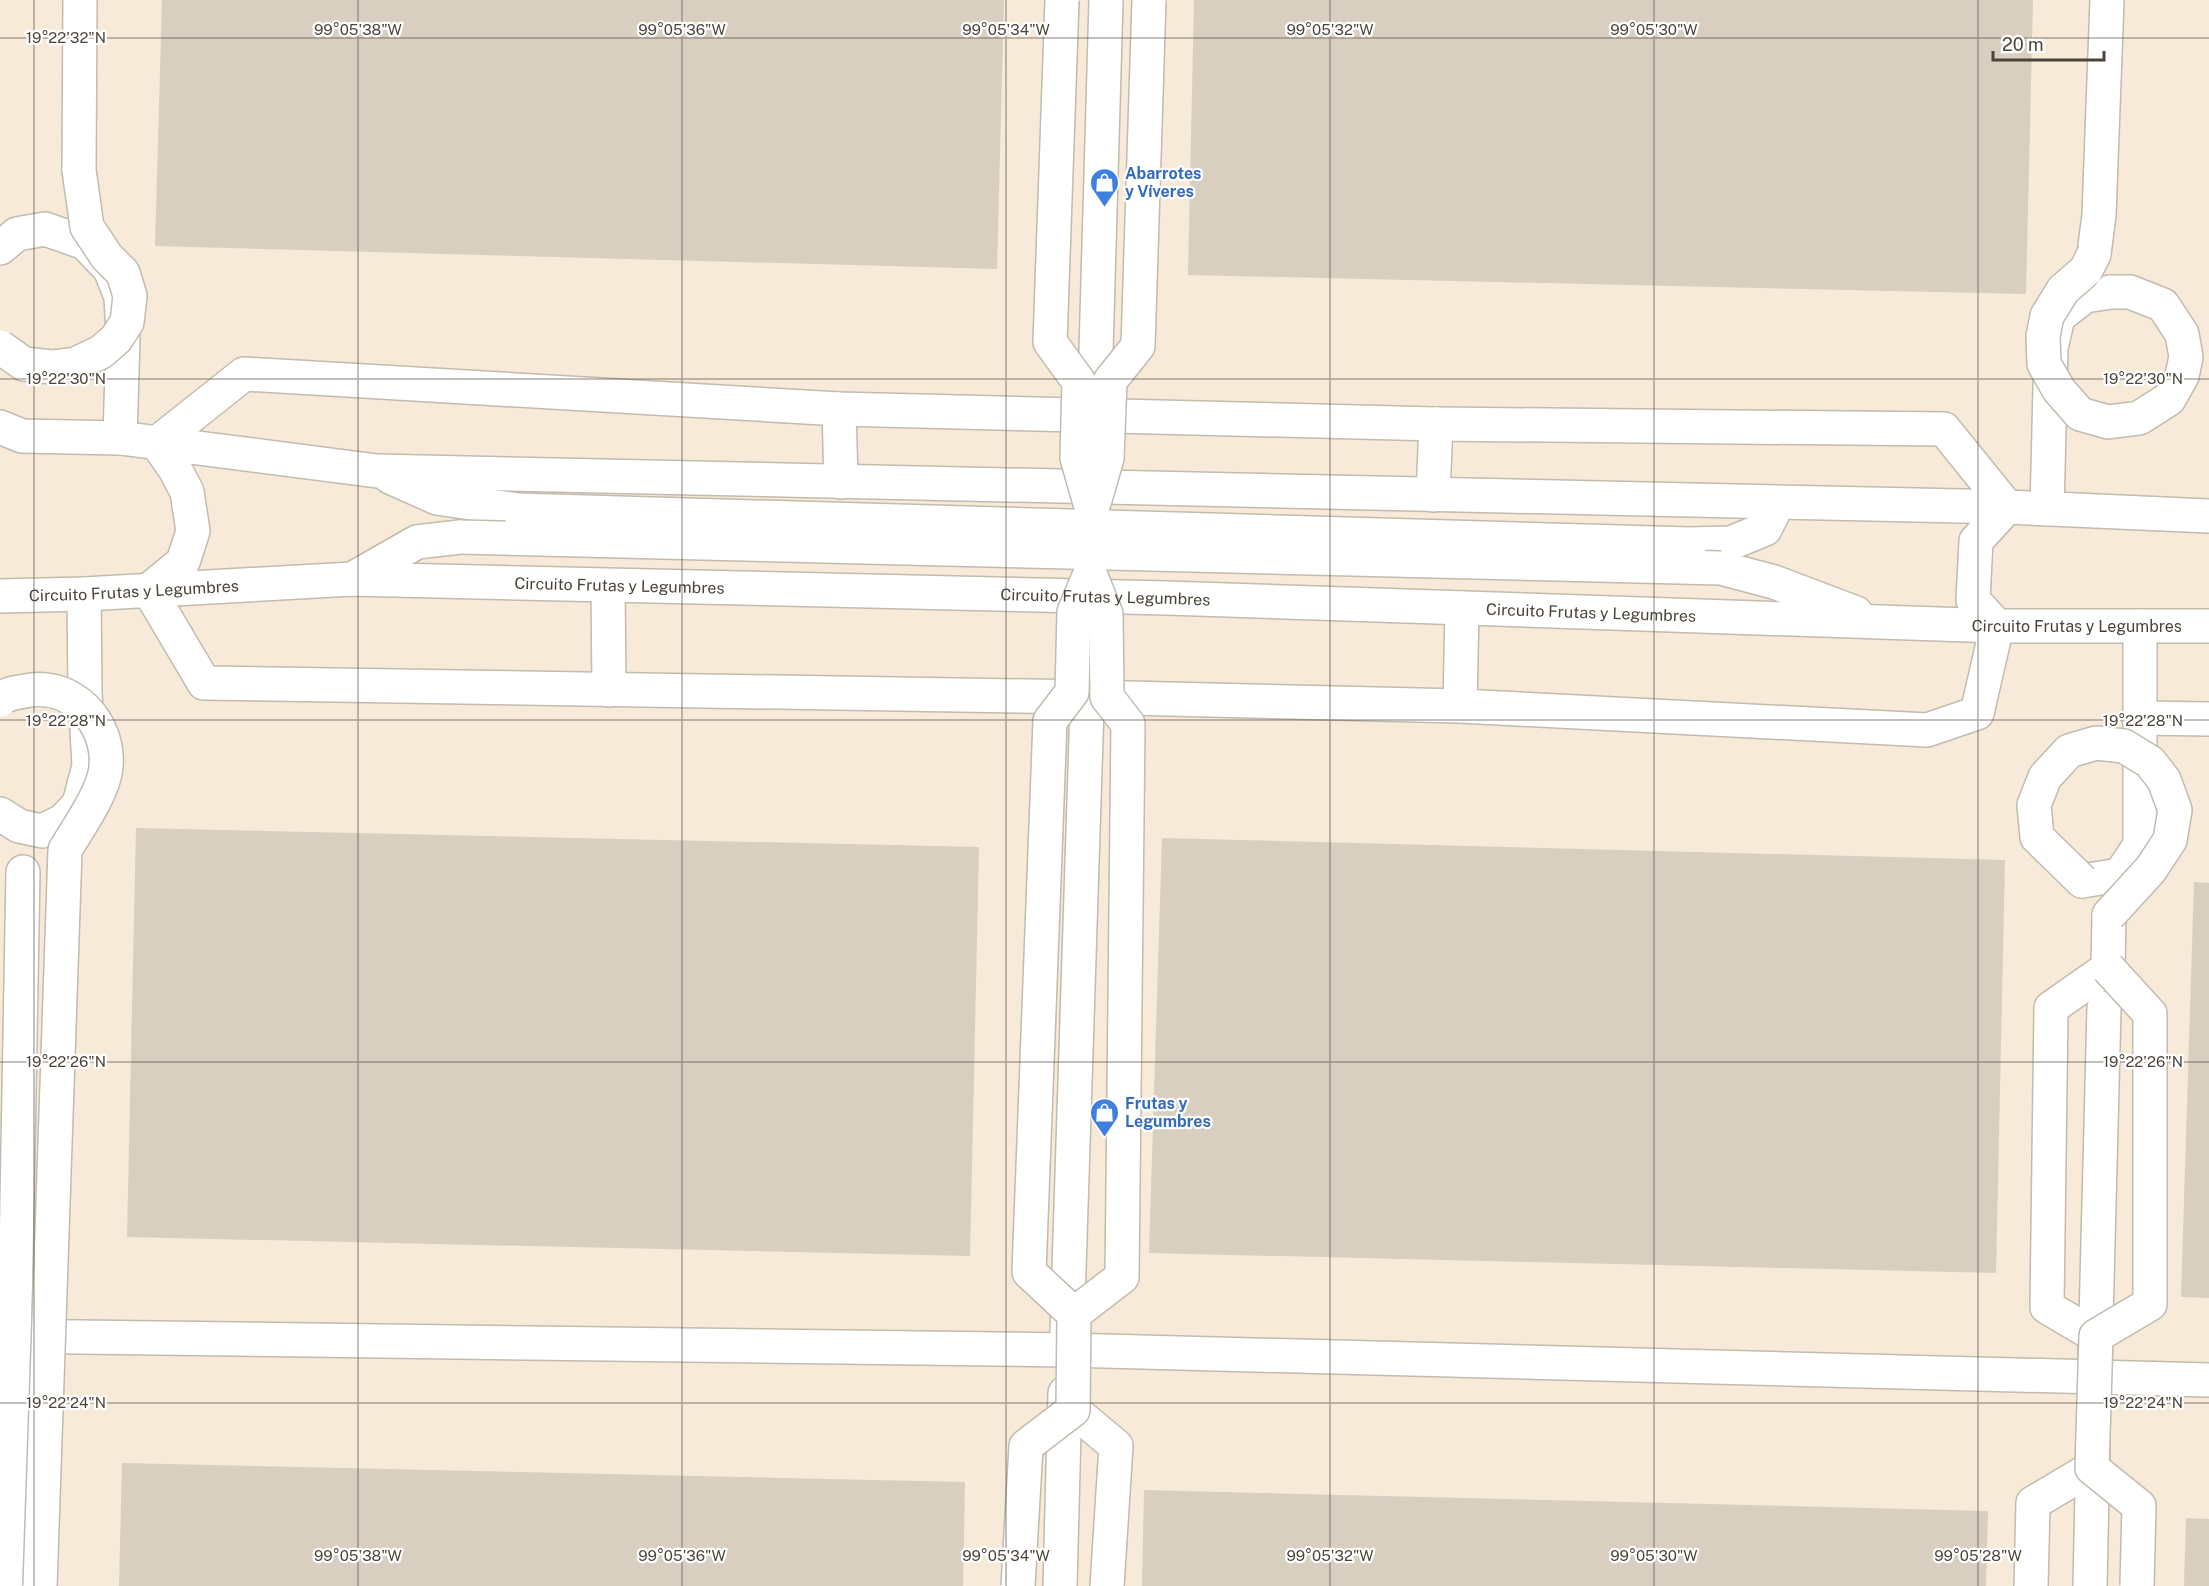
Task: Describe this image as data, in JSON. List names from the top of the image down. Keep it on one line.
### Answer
{"streets":{"street":["Circuito Frutas y Legumbres"]},"places":{"shop":["Abarrotes y Víveres","Frutas y Legumbres"]},"scale_bar":"20 m","coordinates":["99°05'38\"W","99°05'36\"W","99°05'34\"W","99°05'32\"W","99°05'30\"W","19°22'32\"N","19°22'30\"N","19°22'28\"N","19°22'26\"N","19°22'24\"N","99°05'28\"W"]}
